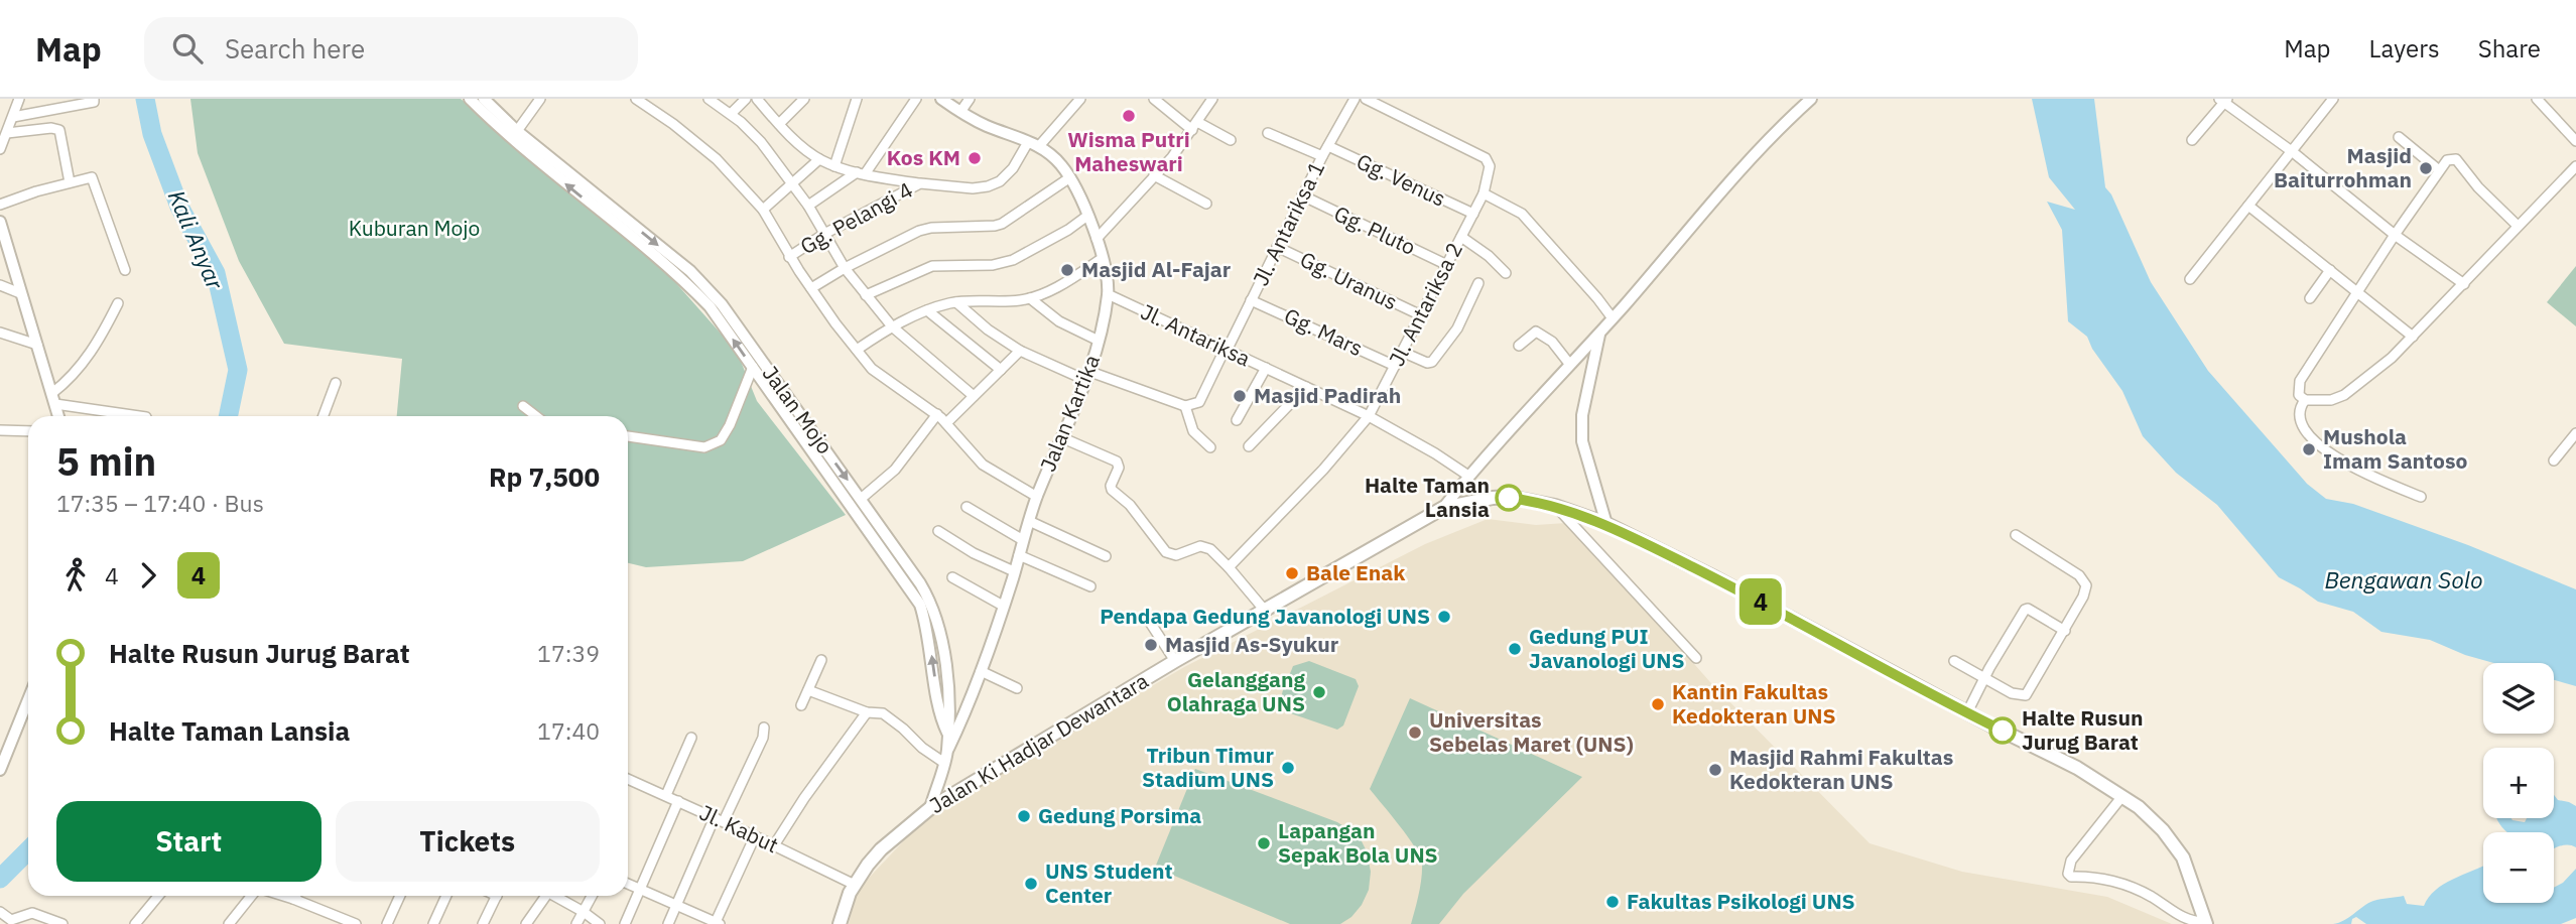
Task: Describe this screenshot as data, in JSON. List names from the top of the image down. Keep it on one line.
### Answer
{"streets":{"main road":["Jalan Ki Hadjar Dewantara"],"street":["Gg. Venus","Gg. Pelangi 4","Jl. Antariksa 1","Gg. Pluto","Gg. Uranus","Jl. Antariksa 2","Gg. Mars","Jl. Antariksa","Jalan Mojo","Jalan Kartika","Jl. Kabut"]},"crossings":[["Gg. Venus","Jl. Antariksa 1"],["Gg. Venus","Jl. Antariksa 2"],["Gg. Pelangi 4","Jalan Kartika"],["Jl. Antariksa 1","Gg. Pluto"],["Jl. Antariksa 1","Gg. Uranus"],["Jl. Antariksa 1","Gg. Mars"],["Jl. Antariksa 1","Jl. Antariksa"],["Gg. Pluto","Jl. Antariksa 2"],["Gg. Uranus","Jl. Antariksa 2"],["Jl. Antariksa 2","Gg. Mars"],["Jl. Antariksa 2","Jl. Antariksa"],["Jl. Antariksa","Jalan Kartika"],["Jalan Mojo","Jalan Kartika"],["Jalan Mojo","Jalan Ki Hadjar Dewantara"],["Jalan Ki Hadjar Dewantara","Jl. Kabut"]],"water":["Kali Anyar","Bengawan Solo"],"parks":["Kuburan Mojo"],"places":["Wisma Putri Maheswari","Kos KM","Masjid Baiturrohman","Masjid Al-Fajar","Masjid Padirah","Mushola Imam Santoso","Halte Taman Lansia","Bale Enak","Pendapa Gedung Javanologi UNS","Masjid As-Syukur","Gedung PUI Javanologi UNS","Gelanggang Olahraga UNS","Kantin Fakultas Kedokteran UNS","Halte Rusun Jurug Barat","Universitas Sebelas Maret (UNS)","Tribun Timur Stadium UNS","Masjid Rahmi Fakultas Kedokteran UNS","Gedung Porsima","Lapangan Sepak Bola UNS","UNS Student Center","Fakultas Psikologi UNS"],"lines":["bus line 4"],"page":{"header":"Map","search":"Search here","nav":["Map","Layers","Share"],"on_map":"4","heading":["5 min","17:35 – 17:40 · Bus","Rp 7,500"],"legs":["4","4"],"list":[{"name":"Halte Rusun Jurug Barat","value":"17:39"},{"name":"Halte Taman Lansia","value":"17:40"}],"map_buttons":["+","−"],"buttons":["Start","Tickets"]}}
